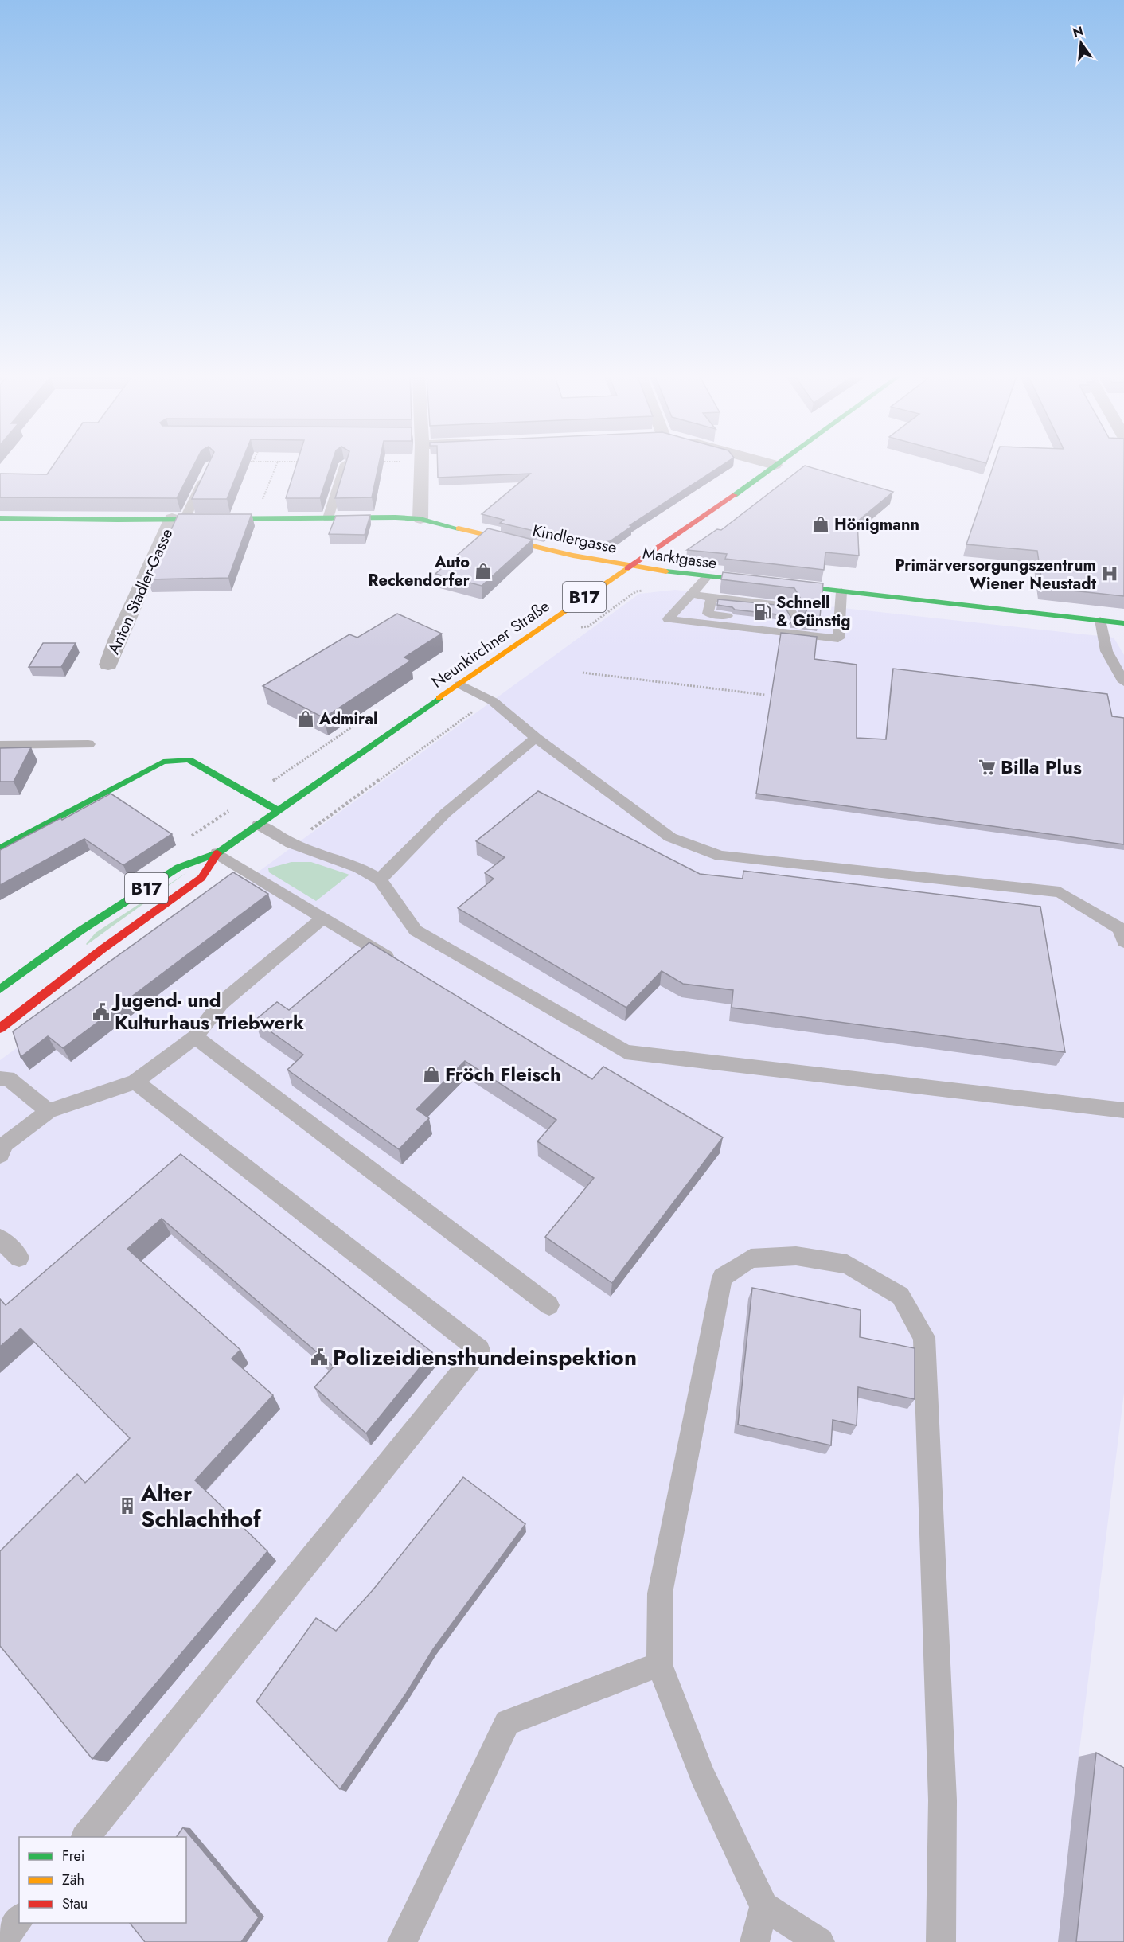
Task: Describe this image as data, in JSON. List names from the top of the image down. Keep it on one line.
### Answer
{"streets":{"main road":["Kindlergasse","Marktgasse","B17","Neunkirchner Straße"],"street":["Anton Stadler-Gasse"]},"crossings":[["Kindlergasse","Marktgasse"],["Kindlergasse","Anton Stadler-Gasse"],["Kindlergasse","Neunkirchner Straße"],["Marktgasse","Neunkirchner Straße"]],"places":{"shop":["Hönigmann","Auto Reckendorfer","Admiral","Fröch Fleisch"],"hospital":["Primärversorgungszentrum Wiener Neustadt"],"fuel station":["Schnell & Günstig"],"supermarket":["Billa Plus"],"public building":["Jugend- und Kulturhaus Triebwerk","Polizeidiensthundeinspektion"],"building":["Alter Schlachthof"]},"legend":["Frei","Zäh","Stau"],"north":"top"}
